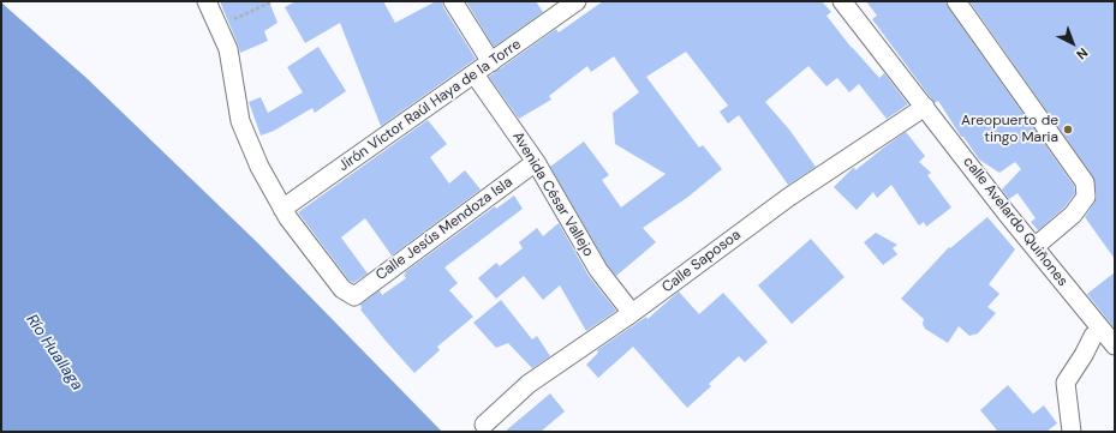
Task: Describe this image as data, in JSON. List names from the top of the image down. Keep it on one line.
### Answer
{"streets":{"street":["Jirón Víctor Raúl Haya de la Torre","Avenida César Vallejo","calle Avelardo Quiñones","Calle Jesús Mendoza Isla","Calle Saposoa"]},"crossings":[["Jirón Víctor Raúl Haya de la Torre","Avenida César Vallejo"],["Jirón Víctor Raúl Haya de la Torre","Calle Jesús Mendoza Isla"],["Avenida César Vallejo","Calle Jesús Mendoza Isla"],["Avenida César Vallejo","Calle Saposoa"],["calle Avelardo Quiñones","Calle Saposoa"]],"water":["Río Huallaga"],"places":["Areopuerto de tingo Maria"],"north":"bottom right"}
